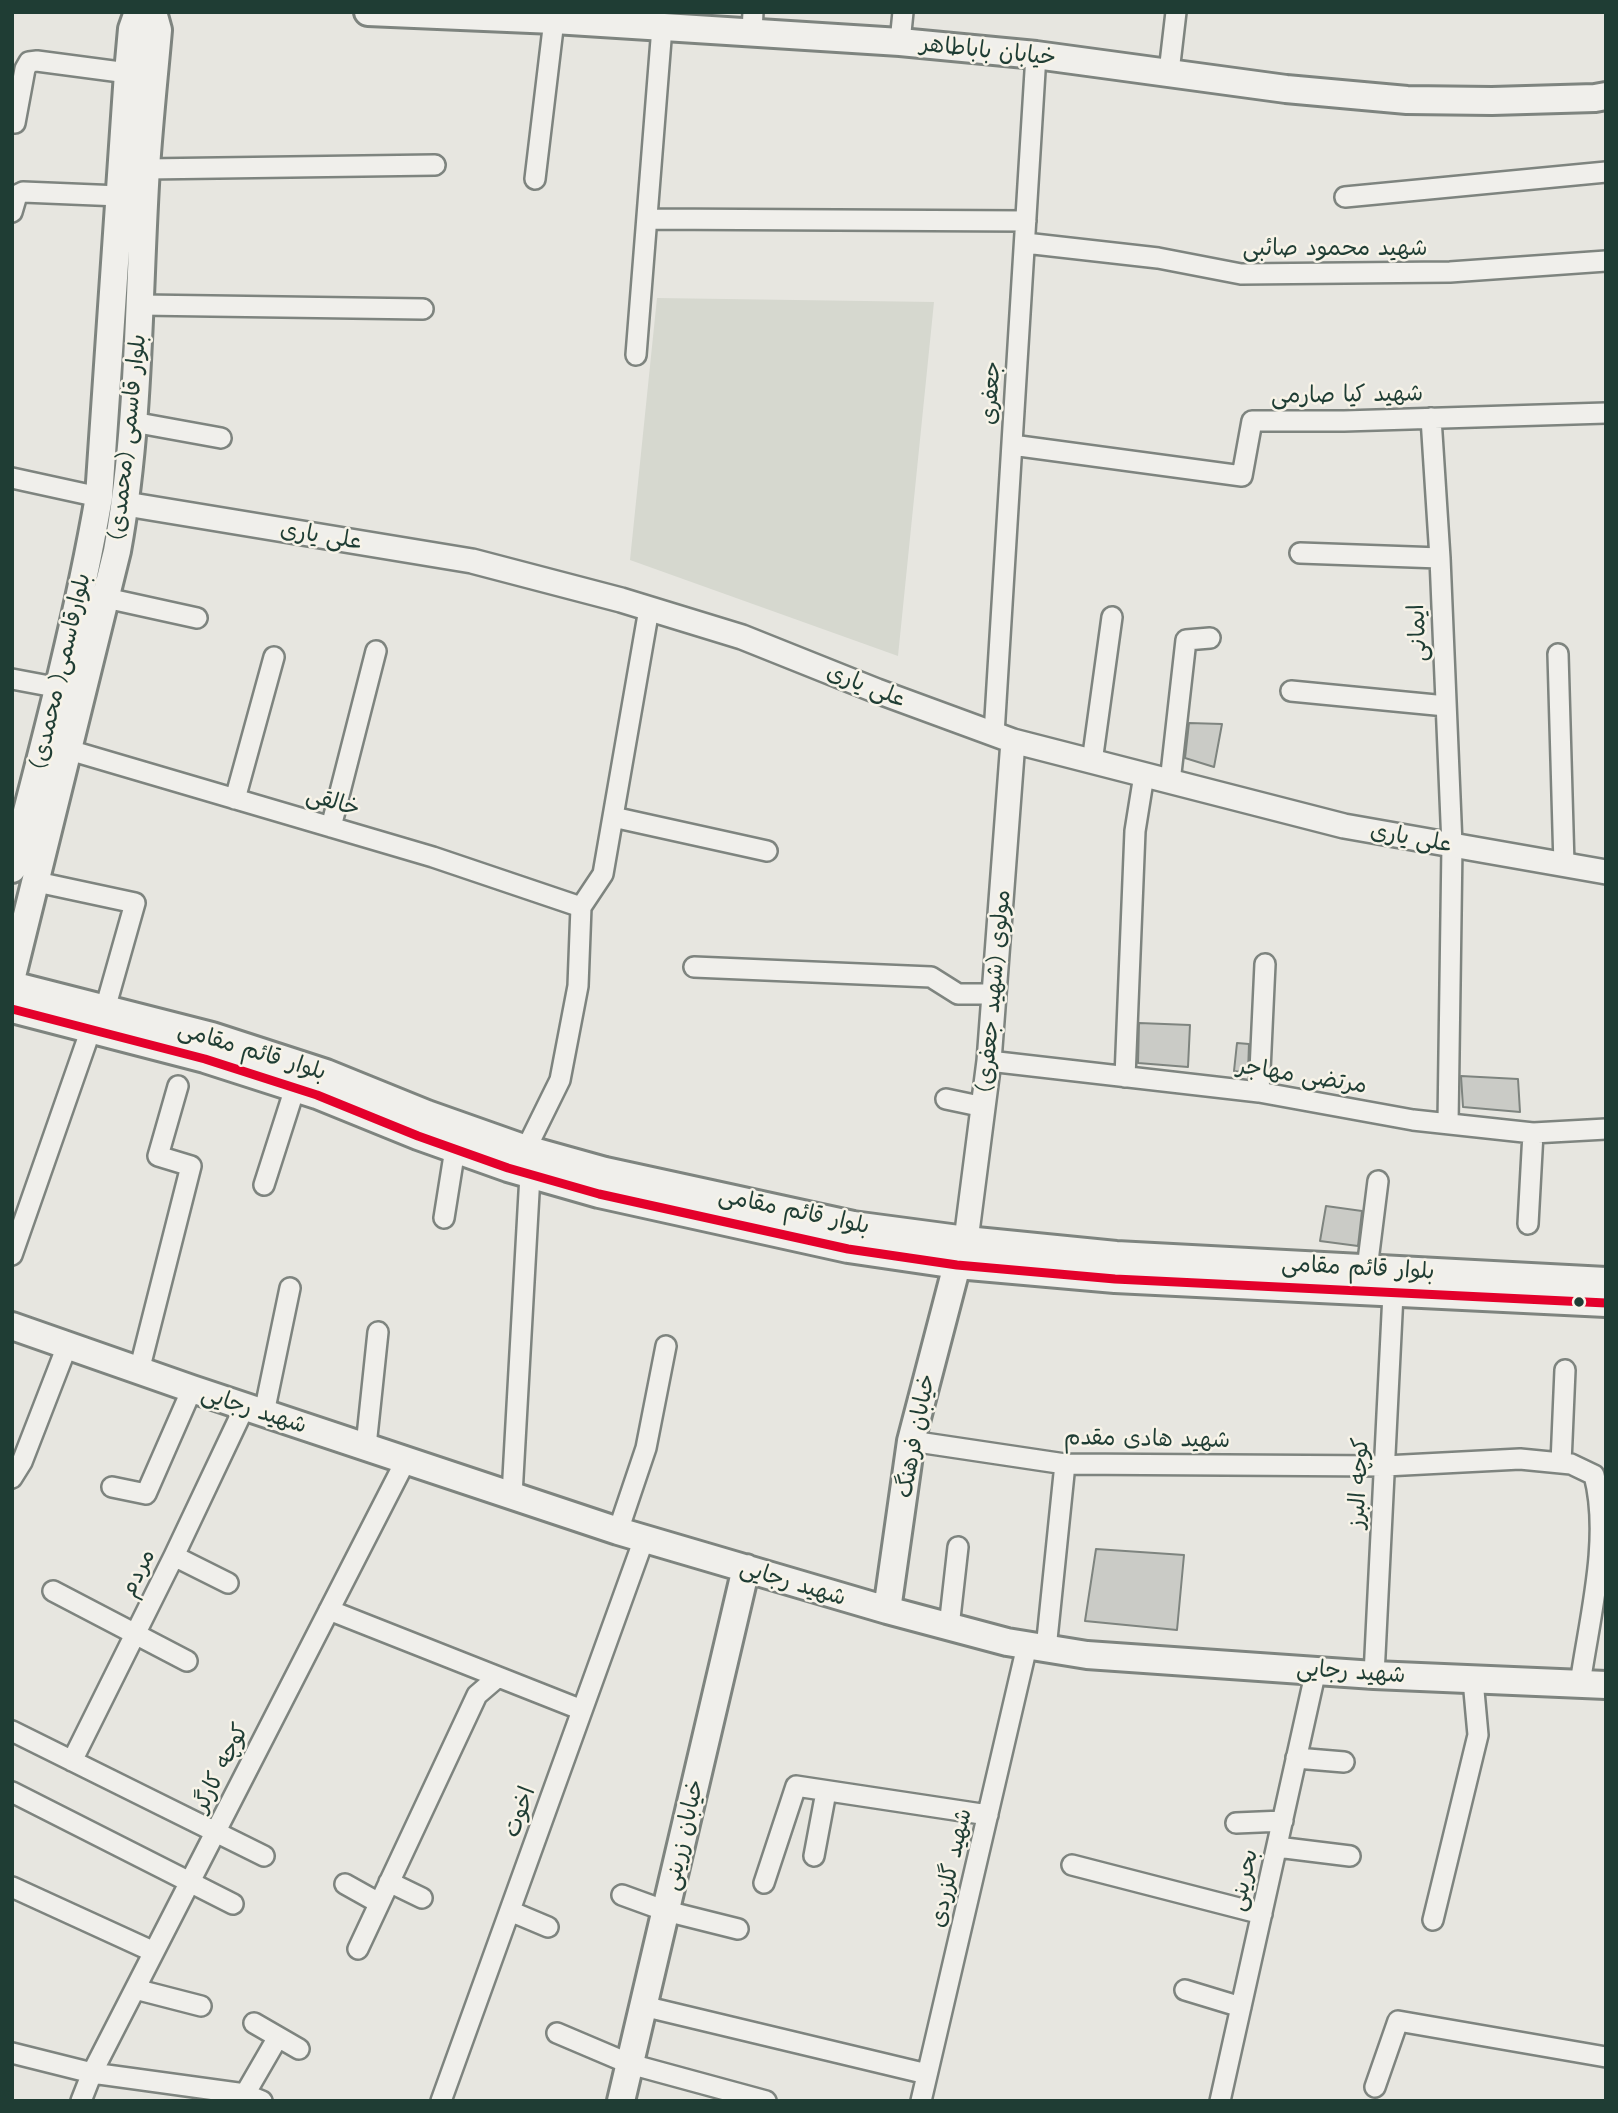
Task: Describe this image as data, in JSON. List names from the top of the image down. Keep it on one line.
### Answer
{"streets":{"main road":["خیابان باباطاهر","بلوار قاسمی (محمدی)","بلوارقاسمی( محمدی)","بلوار قائم مقامی","شهید رجایی","خیابان فرهنگ","خیابان زرینی"],"street":["شهید محمود صائبی","جعفری","شهید کیا صارمی","علی یاری","ایمانی","خالقی","مولوی (شهید جعفری)","مرتضی مهاجر","شهید هادی مقدم","کوچه البرز","مردم","کوچه کارگر","اخوت","شهید گلزردی","بحرینی"]},"crossings":[["خیابان باباطاهر","جعفری"],["شهید محمود صائبی","جعفری"],["جعفری","شهید کیا صارمی"],["جعفری","علی یاری"],["جعفری","مولوی (شهید جعفری)"],["شهید کیا صارمی","ایمانی"],["بلوار قاسمی (محمدی)","علی یاری"],["بلوار قاسمی (محمدی)","خالقی"],["علی یاری","ایمانی"],["علی یاری","مولوی (شهید جعفری)"],["ایمانی","مرتضی مهاجر"],["مولوی (شهید جعفری)","بلوار قائم مقامی"],["مولوی (شهید جعفری)","مرتضی مهاجر"],["مولوی (شهید جعفری)","خیابان فرهنگ"],["بلوار قائم مقامی","خیابان فرهنگ"],["بلوار قائم مقامی","کوچه البرز"],["شهید رجایی","خیابان فرهنگ"],["شهید رجایی","کوچه البرز"],["شهید رجایی","مردم"],["شهید رجایی","کوچه کارگر"],["شهید رجایی","اخوت"],["شهید رجایی","خیابان زرینی"],["شهید رجایی","شهید گلزردی"],["شهید رجایی","بحرینی"],["خیابان فرهنگ","شهید هادی مقدم"],["شهید هادی مقدم","کوچه البرز"],["شهید هادی مقدم","شهید گلزردی"]]}
